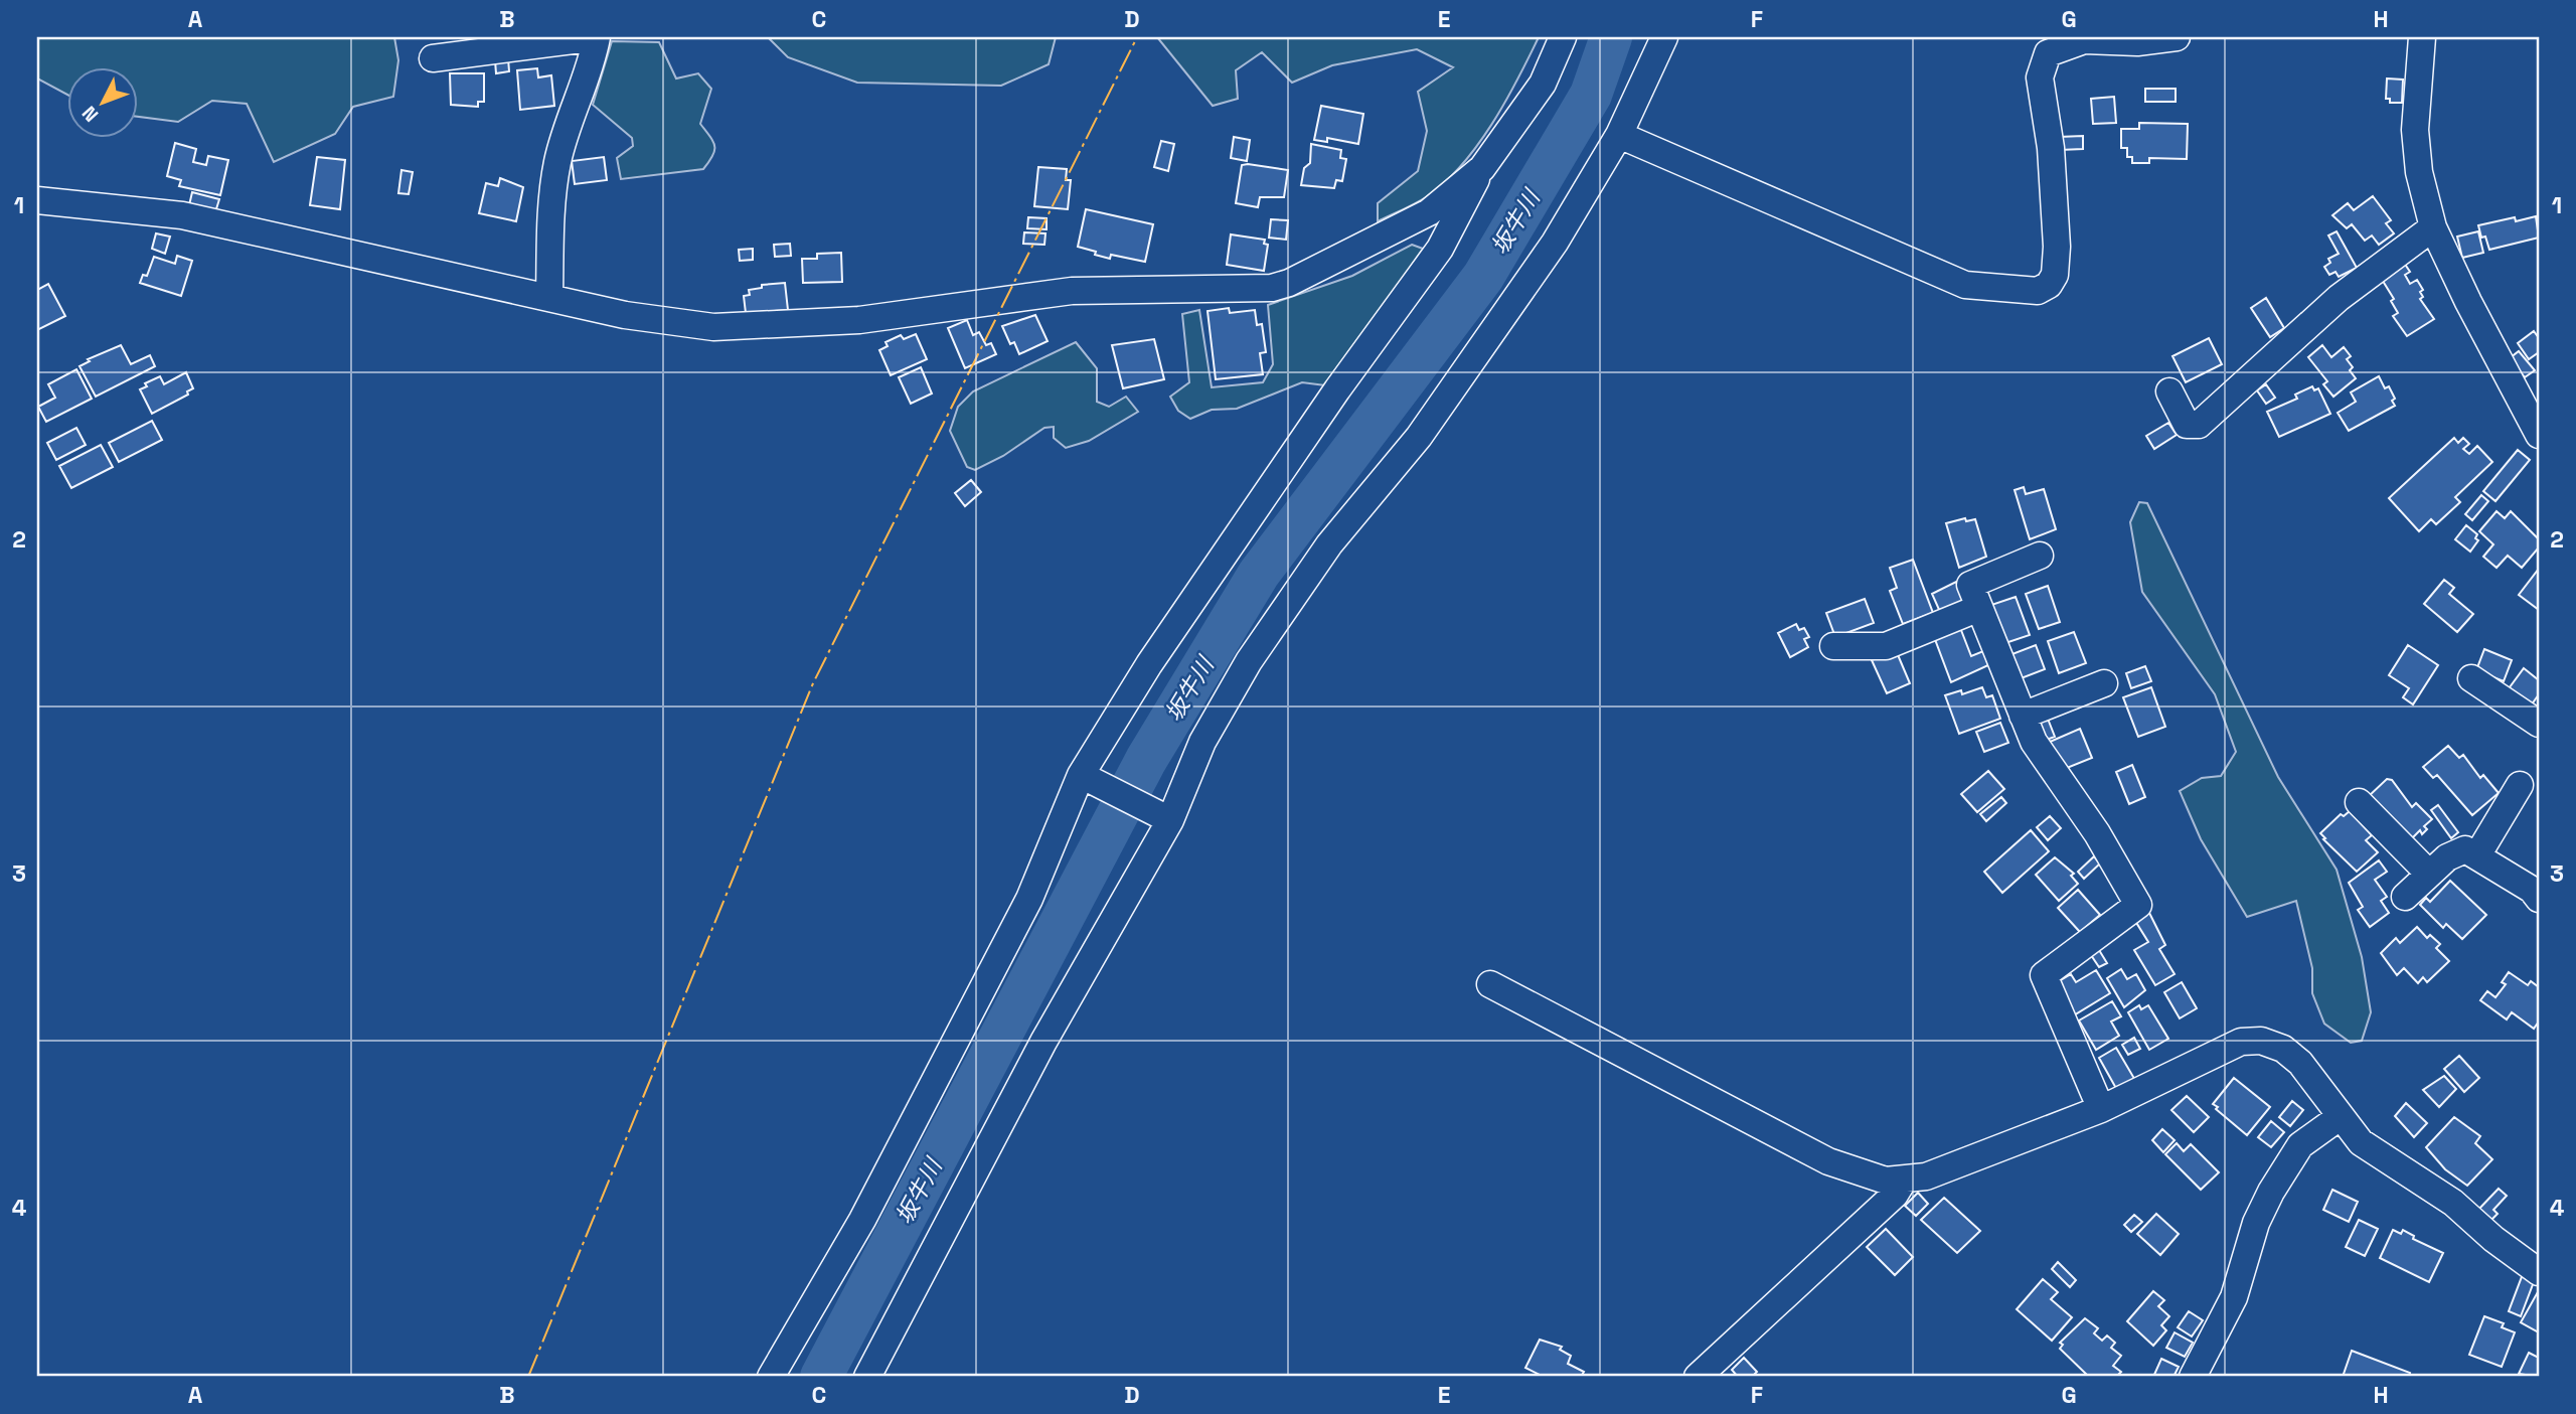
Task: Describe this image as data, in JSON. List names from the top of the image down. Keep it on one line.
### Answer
{"water":["坂牛川"],"north":"bottom left","grid":{"columns":["A","B","C","D","E","F","G","H"],"rows":["1","2","3","4"]}}
